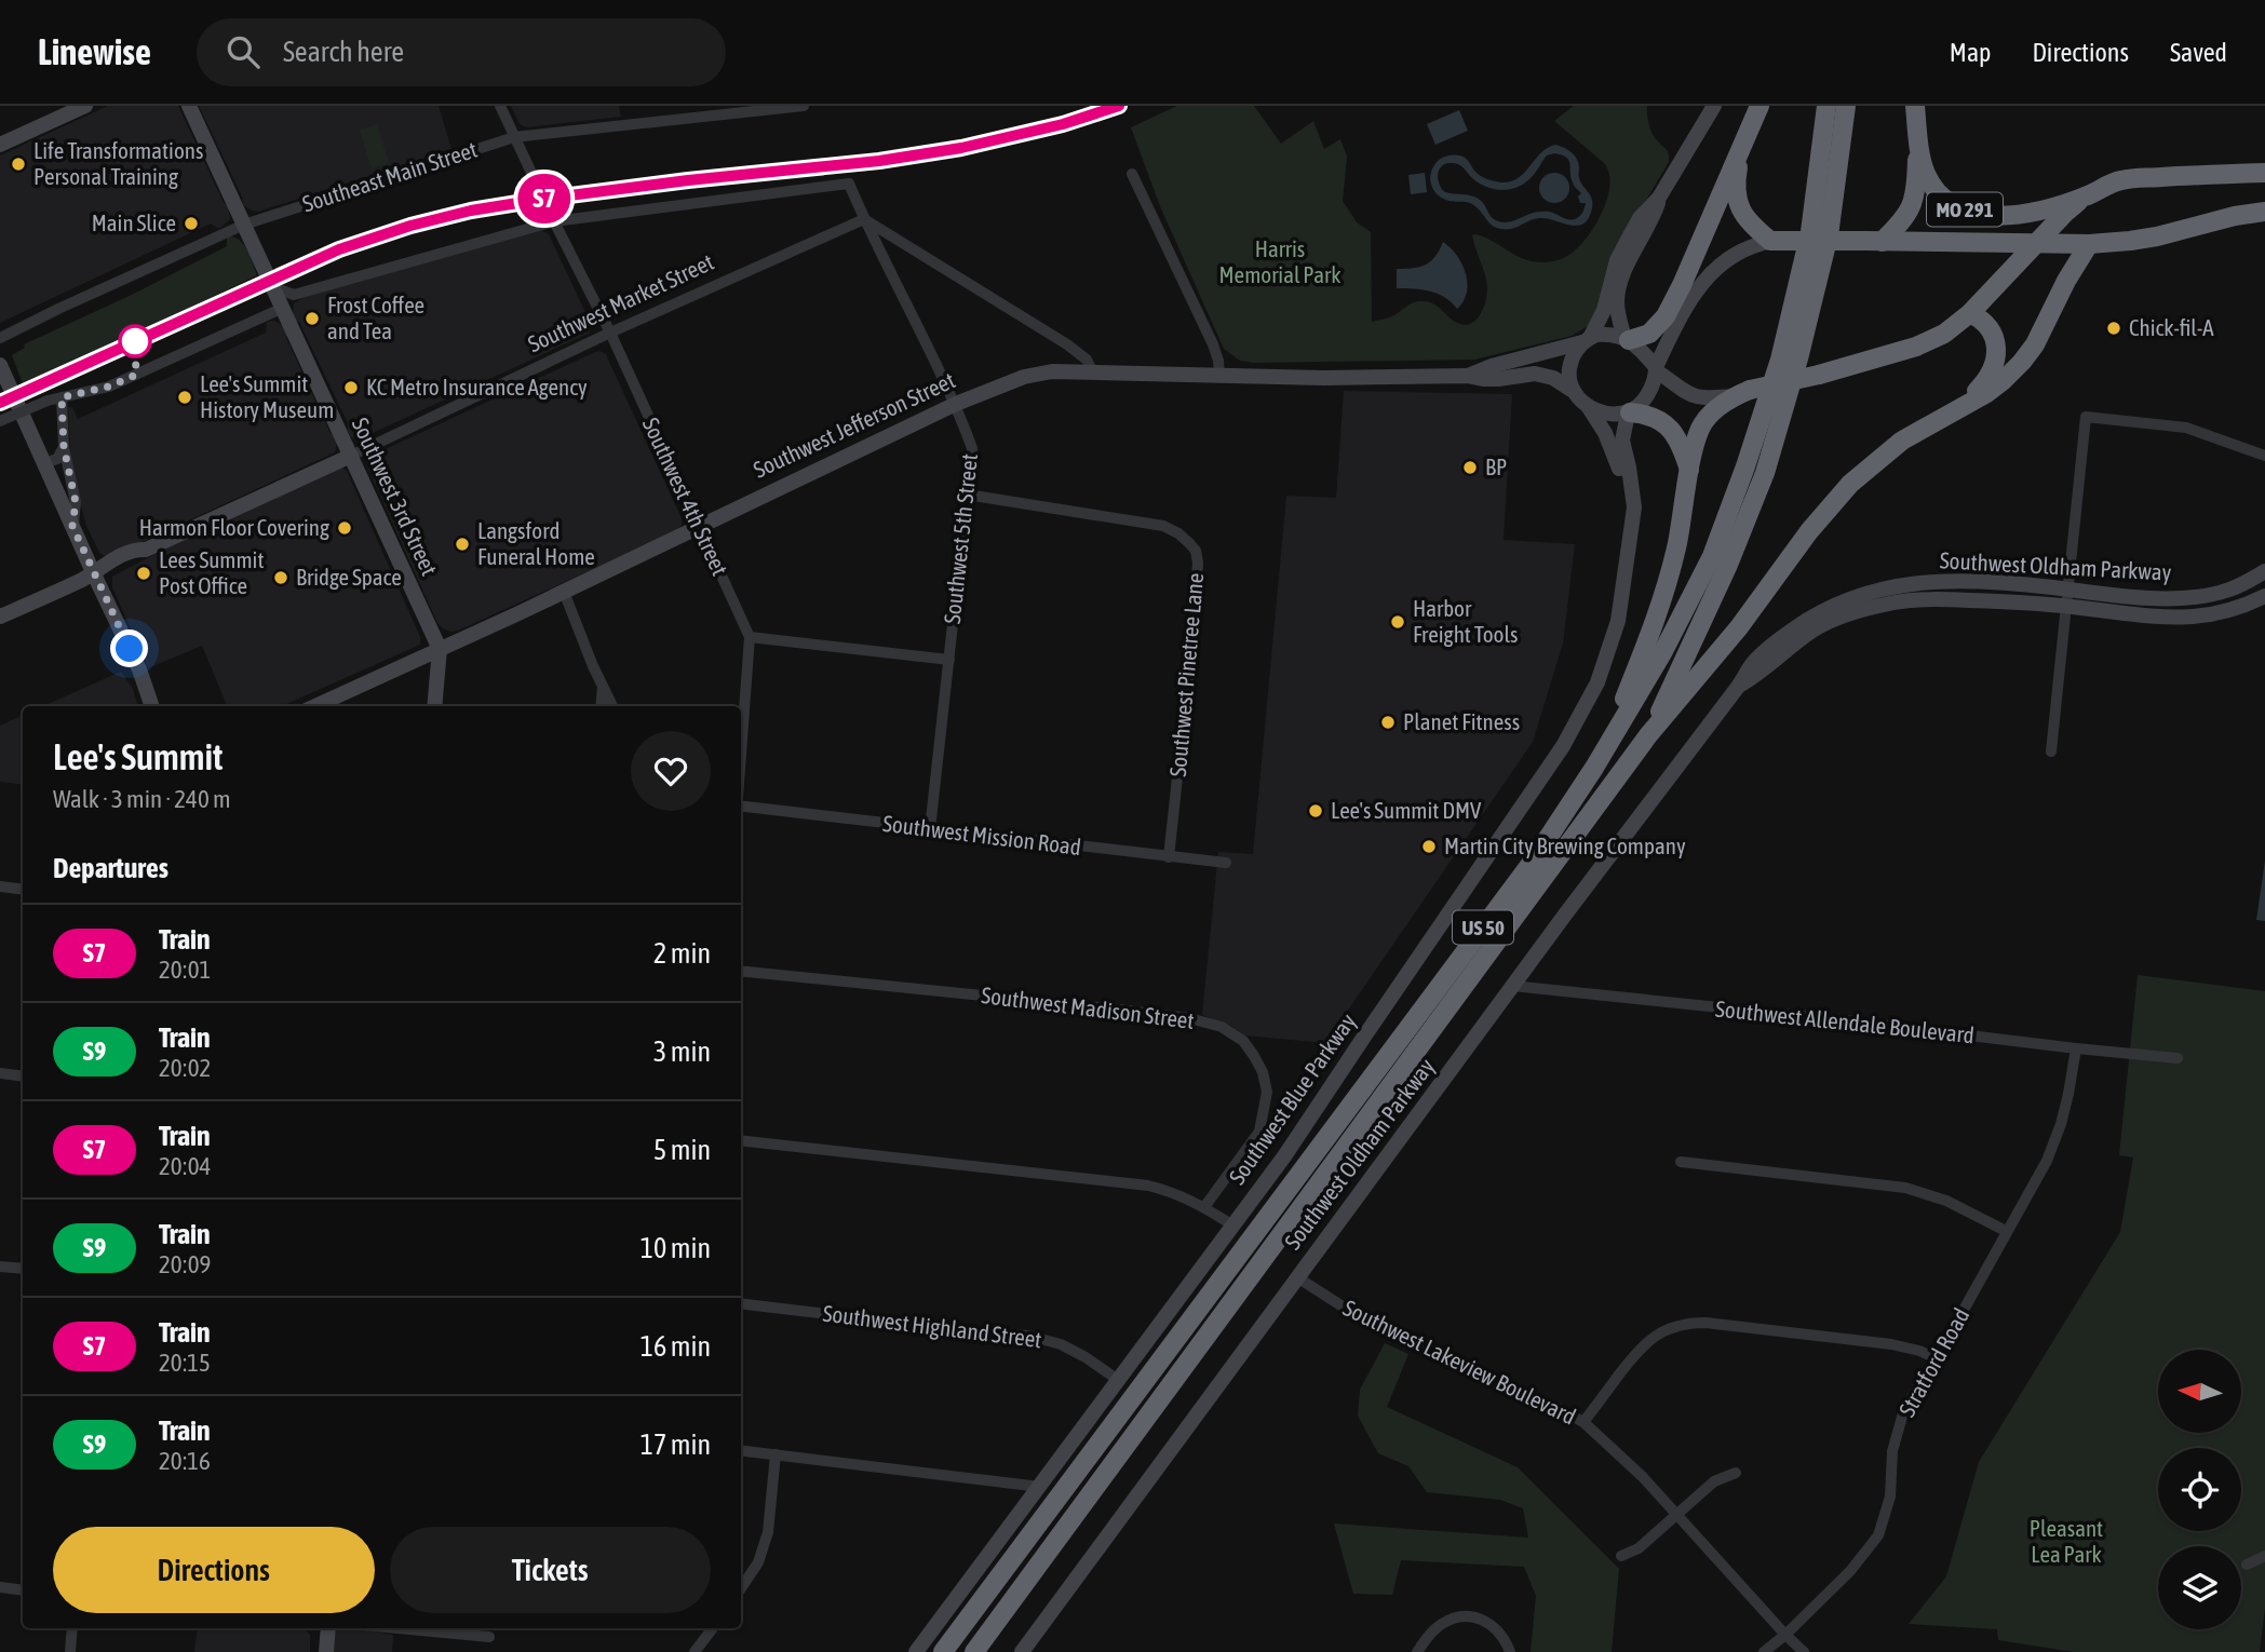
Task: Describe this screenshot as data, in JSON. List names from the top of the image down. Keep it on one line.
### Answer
{"streets":{"highway":["MO 291","US 50"],"street":["Southeast Main Street","Southwest Market Street","Southwest Jefferson Street","Southwest 3rd Street","Southwest 4th Street","Southwest 5th Street","Southwest Oldham Parkway","Southwest Pinetree Lane","Southwest Mission Road","Southwest Madison Street","Southwest Allendale Boulevard","Southwest Blue Parkway","Southwest Highland Street","Southwest Lakeview Boulevard","Stratford Road"]},"crossings":[["Southeast Main Street","Southwest 3rd Street"],["Southeast Main Street","Southwest 4th Street"],["Southwest Market Street","Southwest 3rd Street"],["Southwest Market Street","Southwest 4th Street"],["Southwest Market Street","Southwest 5th Street"],["Southwest Jefferson Street","Southwest 3rd Street"],["Southwest Jefferson Street","Southwest 4th Street"],["Southwest Jefferson Street","Southwest 5th Street"],["Southwest Jefferson Street","Southwest Blue Parkway"],["Southwest 4th Street","Southwest 5th Street"],["Southwest 5th Street","Southwest Pinetree Lane"],["Southwest 5th Street","Southwest Mission Road"],["Southwest Oldham Parkway","Southwest Allendale Boulevard"],["Southwest Oldham Parkway","Southwest Lakeview Boulevard"],["Southwest Pinetree Lane","Southwest Mission Road"],["Southwest Allendale Boulevard","Stratford Road"],["Southwest Blue Parkway","Southwest Highland Street"],["Southwest Lakeview Boulevard","Stratford Road"]],"parks":["Harris Memorial Park","Pleasant Lea Park"],"places":["Life Transformations Personal Training","Main Slice","Frost Coffee and Tea","Chick-fil-A","KC Metro Insurance Agency","Lee's Summit History Museum","BP","Harmon Floor Covering","Langsford Funeral Home","Lees Summit Post Office","Bridge Space","Harbor Freight Tools","Planet Fitness","Lee's Summit DMV","Martin City Brewing Company"],"north":"left","page":{"header":"Linewise","search":"Search here","nav":["Map","Directions","Saved"],"on_map":"S7","heading":[["Lee's Summit","Walk · 3 min · 240 m"],"Departures"],"list":[{"mark":"S7","name":"Train","note":"20:01","value":"2 min"},{"mark":"S9","name":"Train","note":"20:02","value":"3 min"},{"mark":"S7","name":"Train","note":"20:04","value":"5 min"},{"mark":"S9","name":"Train","note":"20:09","value":"10 min"},{"mark":"S7","name":"Train","note":"20:15","value":"16 min"},{"mark":"S9","name":"Train","note":"20:16","value":"17 min"}],"buttons":["Directions","Tickets"]}}
